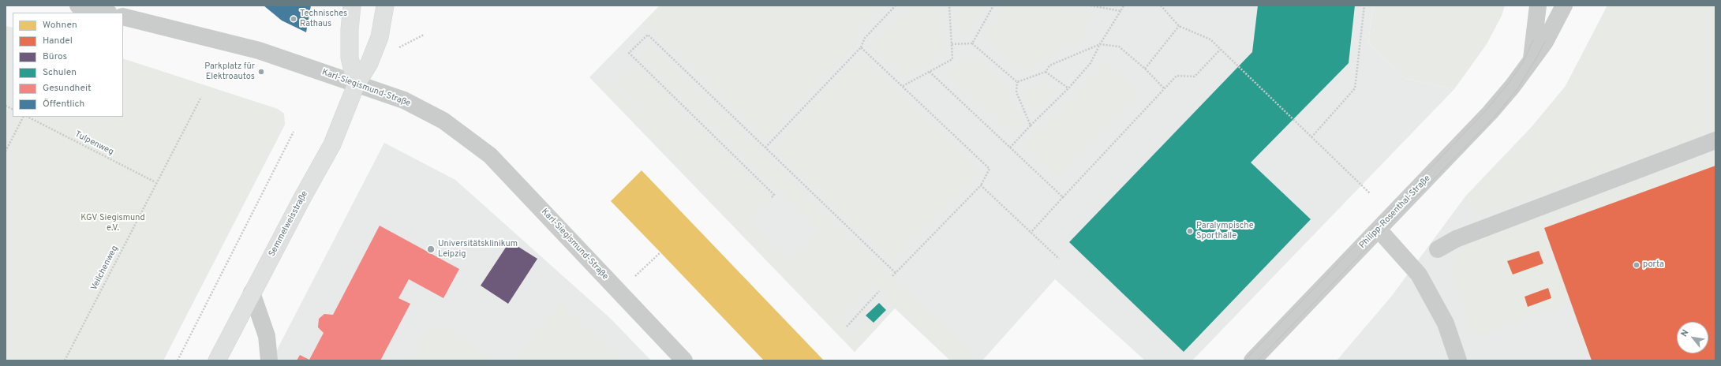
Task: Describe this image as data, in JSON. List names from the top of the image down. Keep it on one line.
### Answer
{"streets":{"main road":["Semmelweisstraße"],"street":["Karl-Siegismund-Straße","Philipp-Rosenthal-Straße"],"path":["Tulpenweg","Veilchenweg"]},"crossings":[["Karl-Siegismund-Straße","Semmelweisstraße"],["Tulpenweg","Veilchenweg"]],"parks":["KGV Siegismund e.V."],"places":["Technisches Rathaus","Parkplatz für Elektroautos","Paralympische Sporthalle","Universitätsklinikum Leipzig","porta"],"legend":["Wohnen","Handel","Büros","Schulen","Gesundheit","Öffentlich"],"north":"top left"}
